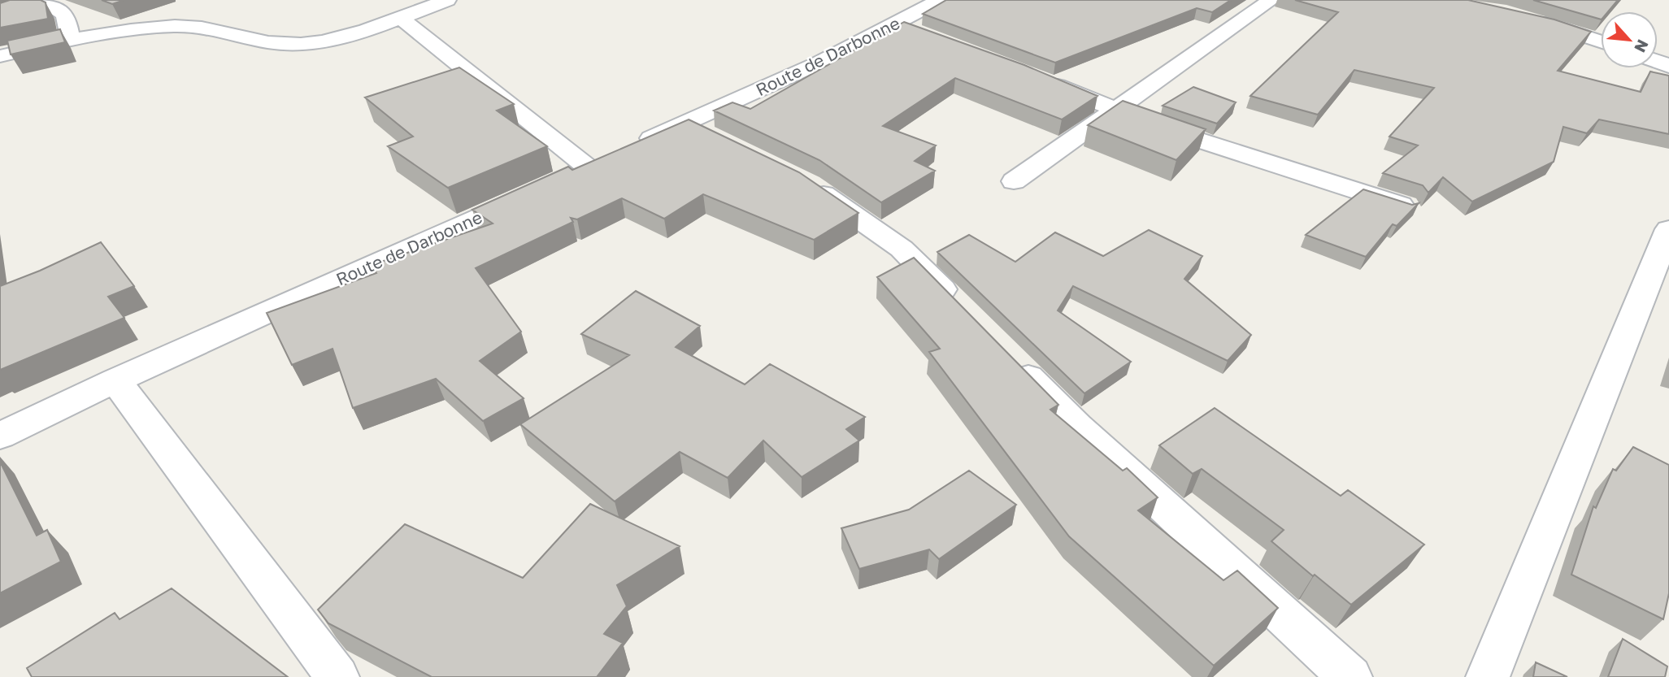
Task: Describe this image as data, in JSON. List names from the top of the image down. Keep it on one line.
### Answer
{"streets":{"street":["Route de Darbonne"]},"north":"bottom right"}
